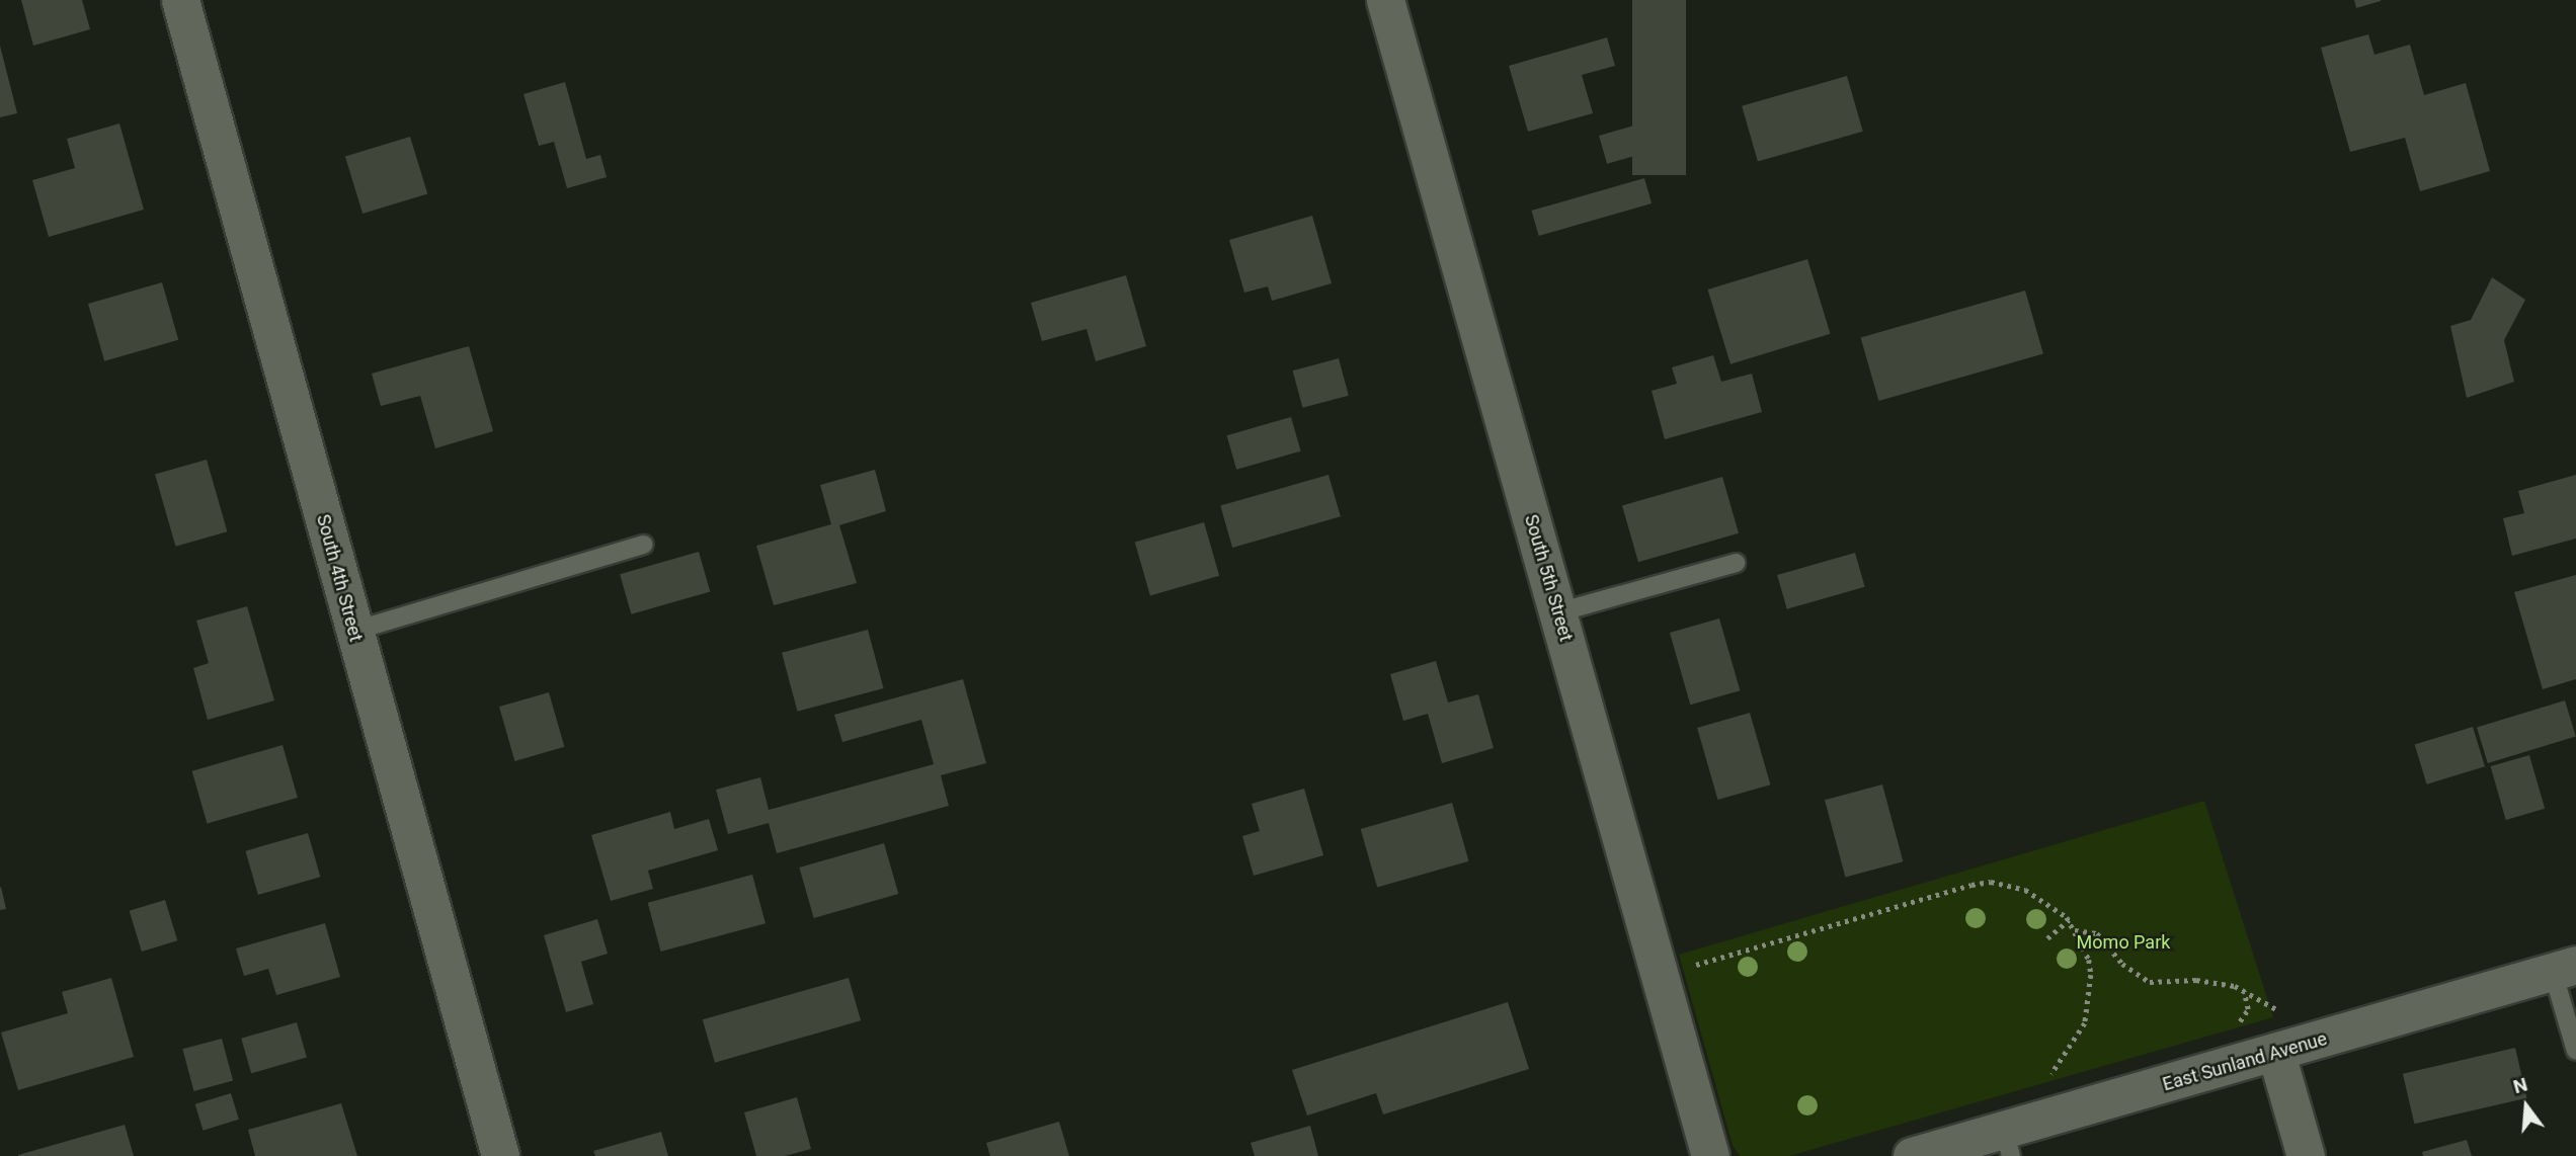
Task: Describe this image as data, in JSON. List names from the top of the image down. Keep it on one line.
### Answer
{"streets":{"street":["South 4th Street","South 5th Street","East Sunland Avenue"]},"parks":["Momo Park"],"north":"top"}
